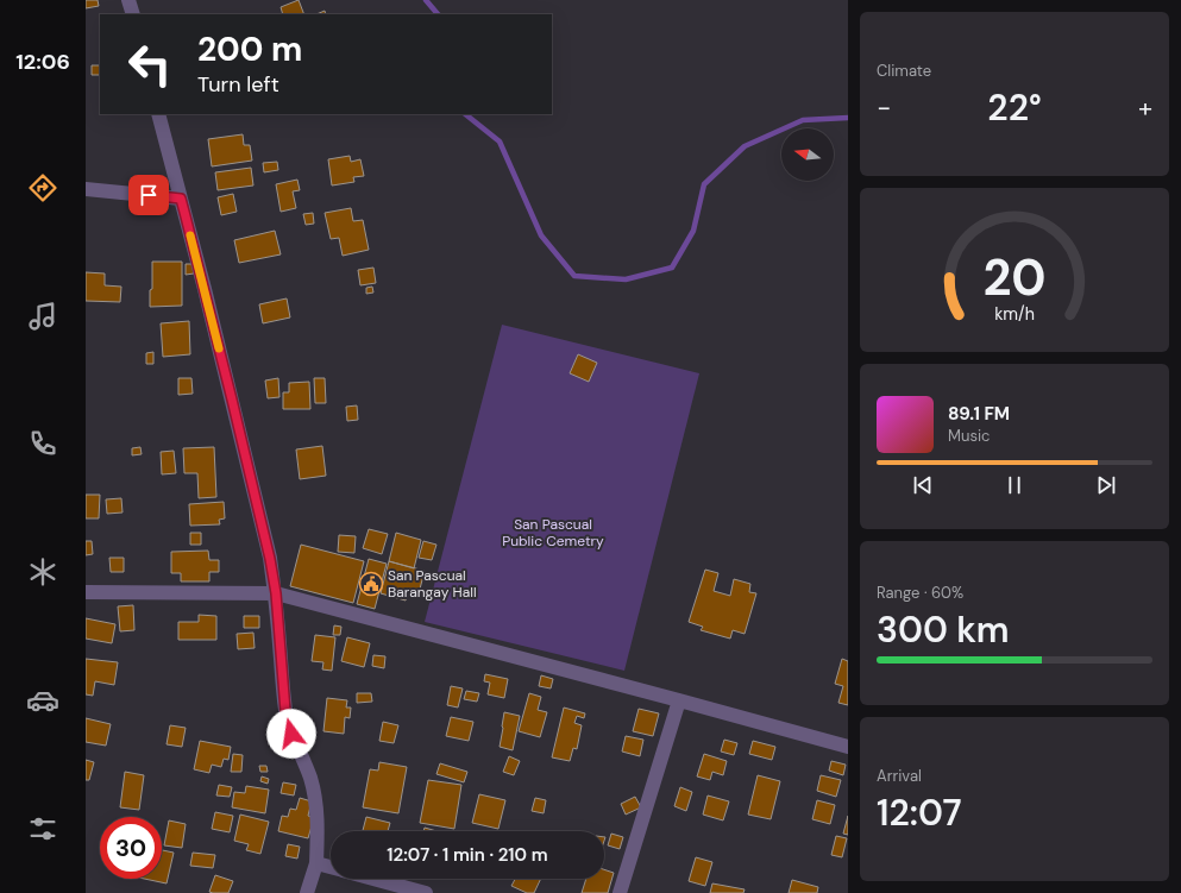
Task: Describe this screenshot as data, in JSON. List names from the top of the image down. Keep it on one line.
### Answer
{"parks":["San Pascual Public Cemetry"],"places":{"public building":["San Pascual Barangay Hall"]},"north":"left","page":{"tabs":"12:06","tile":["Climate",["Range · 60%","300 km"],["Arrival","12:07"]],"turn":["200 m","Turn left"],"heat":["−","22°","+"],"song":["89.1 FM","Music"],"limit":"30","trip":"12:07 · 1 min · 210 m","gauge":["20","km/h"]}}
